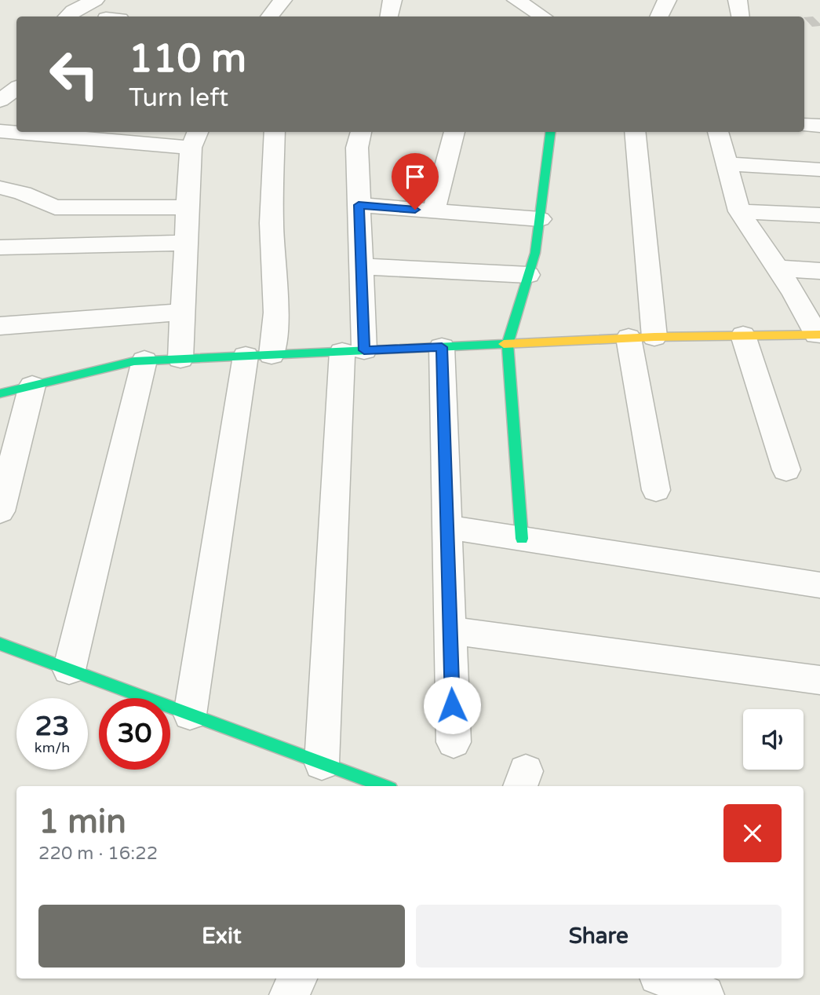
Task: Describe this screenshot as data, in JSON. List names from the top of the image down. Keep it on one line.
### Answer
{"page":{"turn":["110 m","Turn left"],"speed":"23 km/h","limit":"30","heading":["1 min","220 m · 16:22"],"buttons":["Exit","Share"]}}
